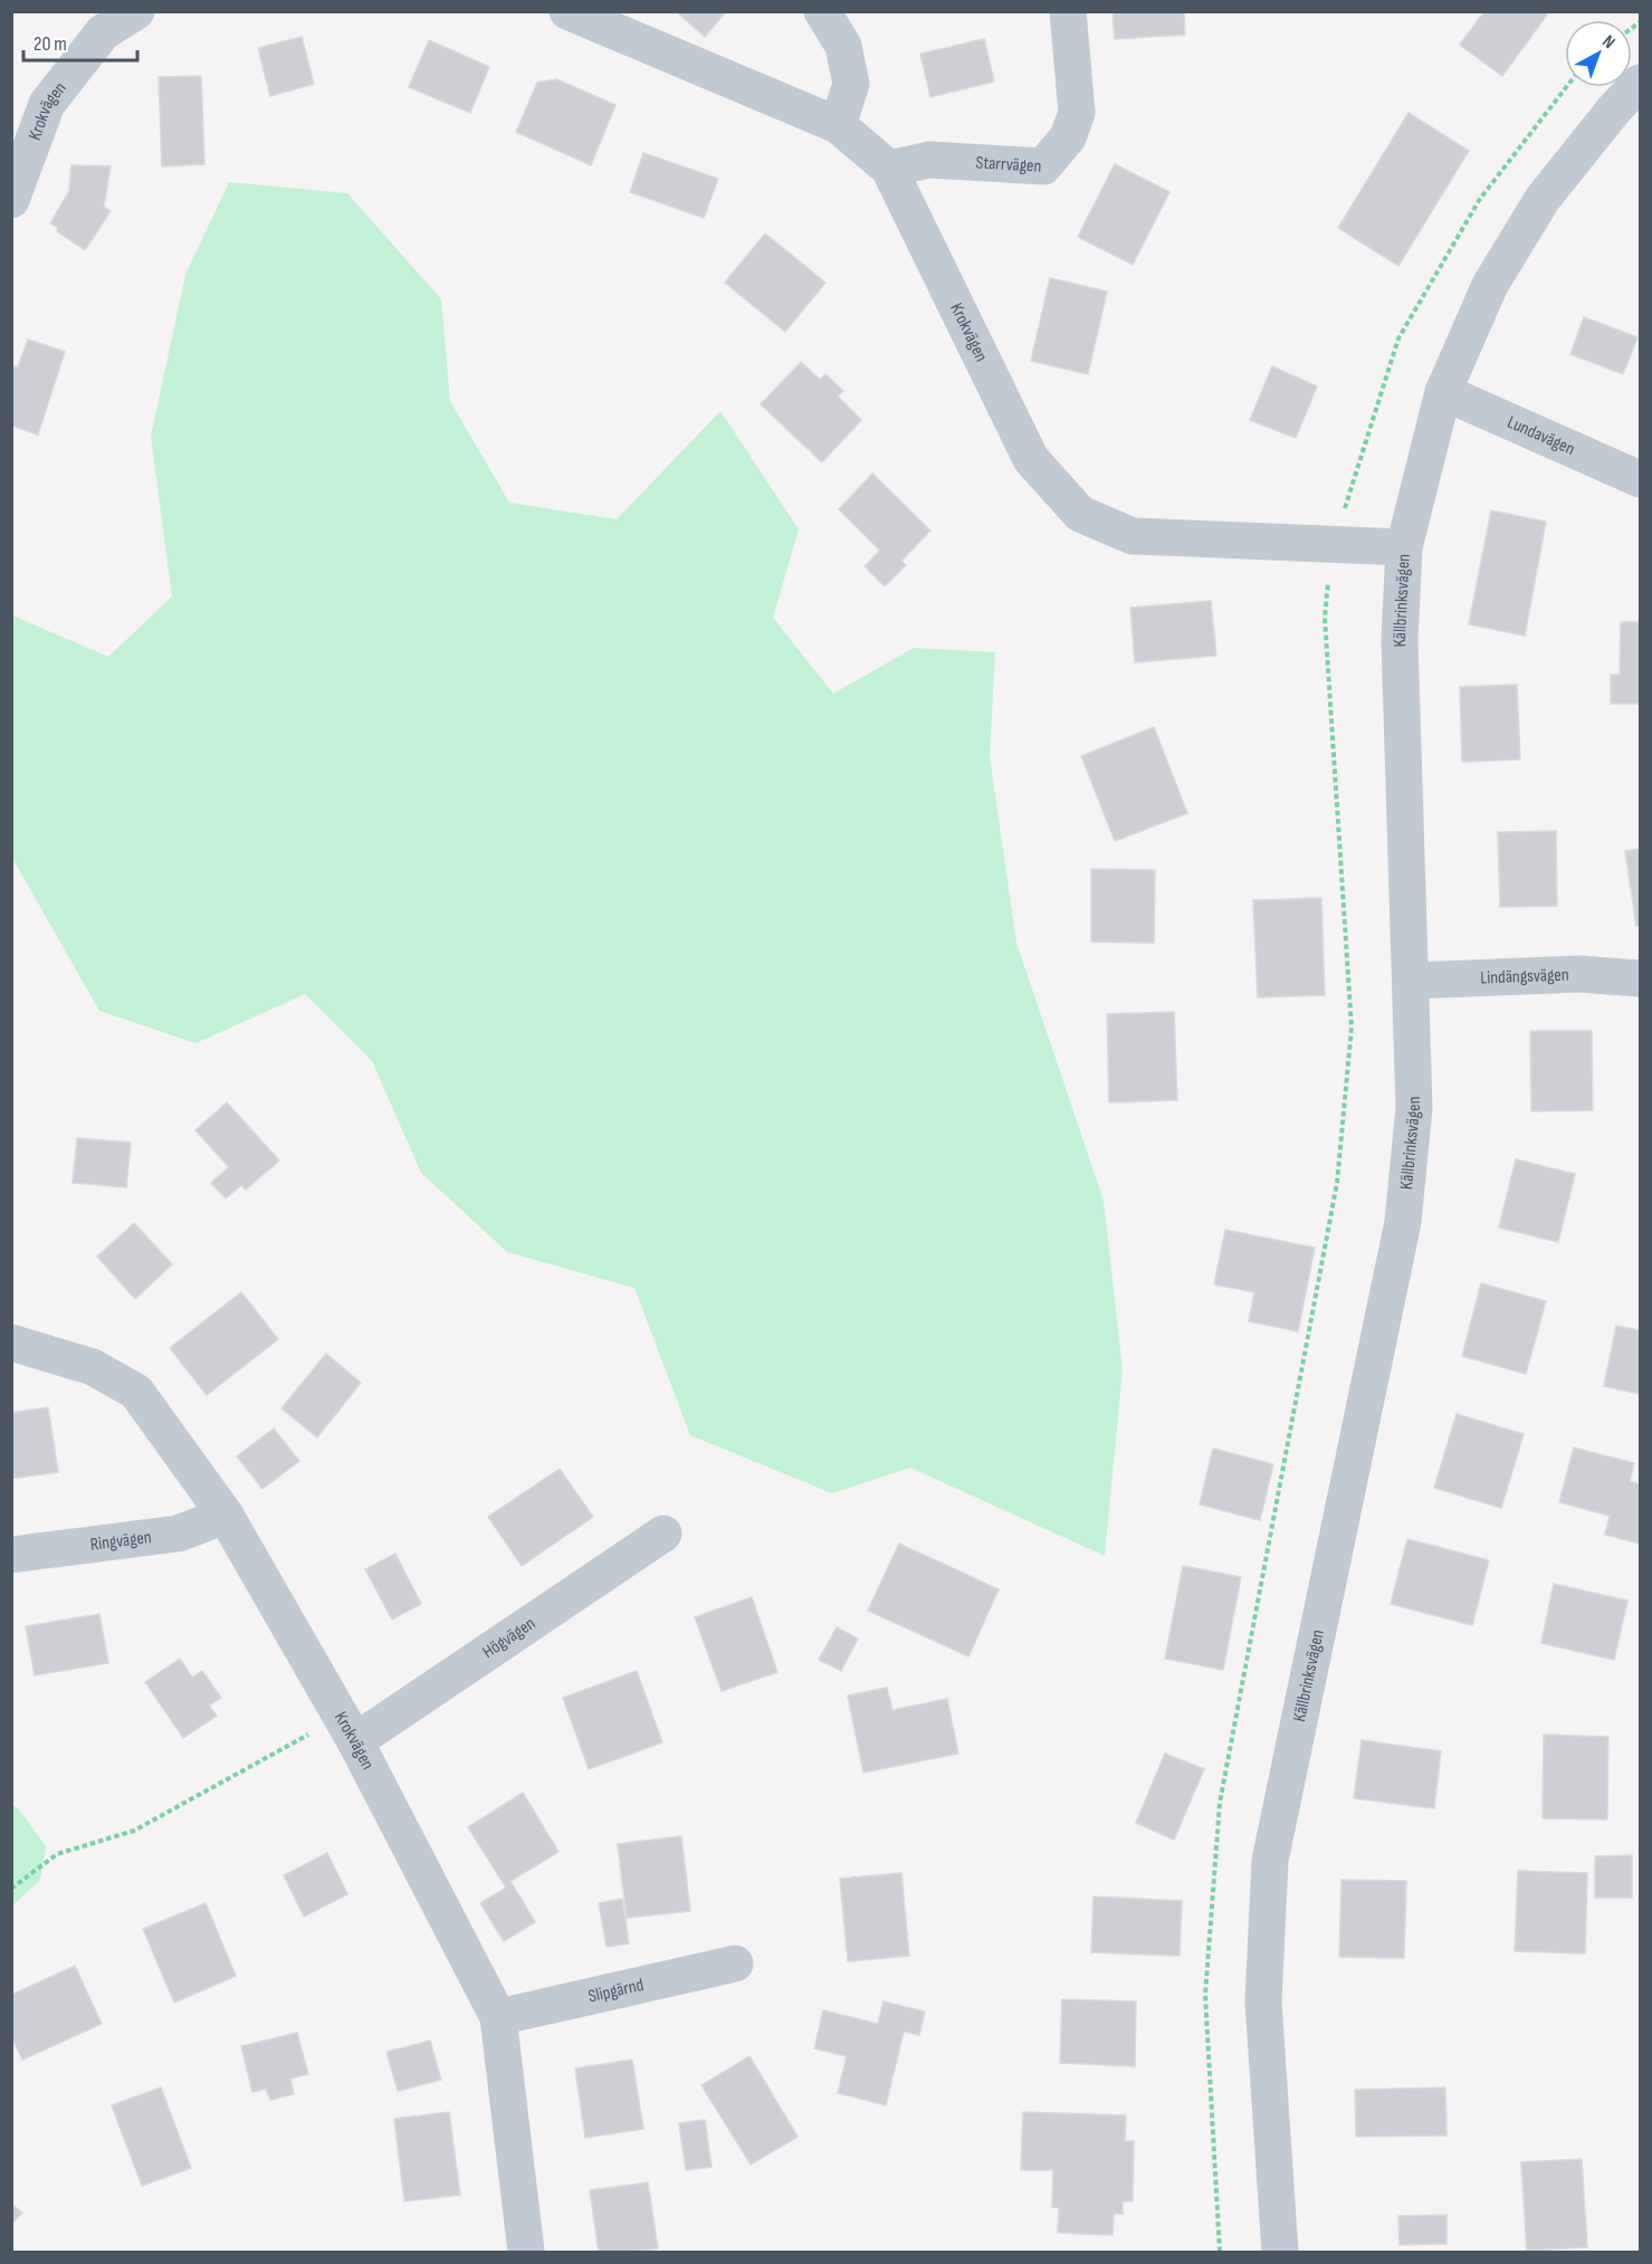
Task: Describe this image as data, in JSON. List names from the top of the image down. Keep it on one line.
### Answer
{"streets":{"street":["Krokvägen","Starrvägen","Lundavägen","Källbrinksvägen","Lindängsvägen","Ringvägen","Högvägen","Slipgärnd"]},"crossings":[["Krokvägen","Starrvägen"],["Krokvägen","Källbrinksvägen"],["Krokvägen","Ringvägen"],["Krokvägen","Högvägen"],["Krokvägen","Slipgärnd"],["Lundavägen","Källbrinksvägen"],["Källbrinksvägen","Lindängsvägen"]],"scale_bar":"20 m","north":"top right"}
